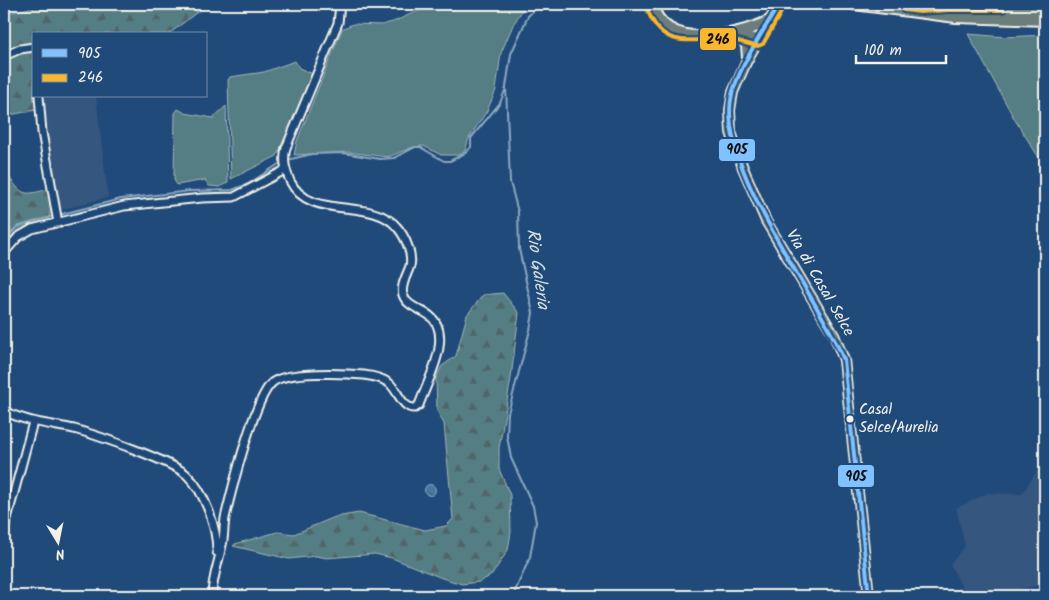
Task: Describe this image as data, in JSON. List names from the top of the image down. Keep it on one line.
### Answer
{"streets":{"main road":["Via di Casal Selce"]},"water":["Rio Galeria"],"places":["Casal Selce/Aurelia"],"lines":["transit line 905","transit line 246"],"legend":["905","246"],"scale_bar":"100 m","north":"bottom"}
